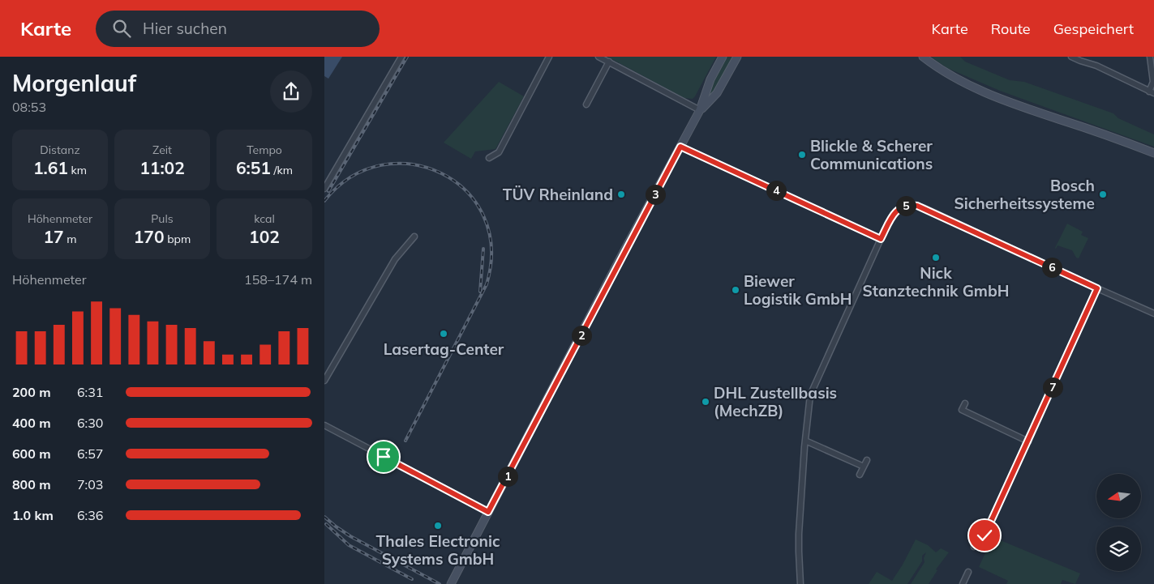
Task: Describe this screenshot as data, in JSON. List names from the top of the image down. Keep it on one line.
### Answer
{"places":["Blickle & Scherer Communications","TÜV Rheinland","Bosch Sicherheitssysteme","Nick Stanztechnik GmbH","Biewer Logistik GmbH","Lasertag-Center","DHL Zustellbasis (MechZB)","Thales Electronic Systems GmbH"],"north":"left","page":{"header":"Karte","search":"Hier suchen","nav":["Karte","Route","Gespeichert"],"heading":["Morgenlauf","08:53"],"stats":[["Distanz","1.61 km"],["Zeit","11:02"],["Tempo","6:51 /km"],["Höhenmeter","17 m"],["Puls","170 bpm"],["kcal","102"]],"pins":["4","3","5","6","2","7","1"],"chart":["Höhenmeter","158–174 m"],"list":[{"name":"200 m","note":"6:31"},{"name":"400 m","note":"6:30"},{"name":"600 m","note":"6:57"},{"name":"800 m","note":"7:03"},{"name":"1.0 km","note":"6:36"}]}}
